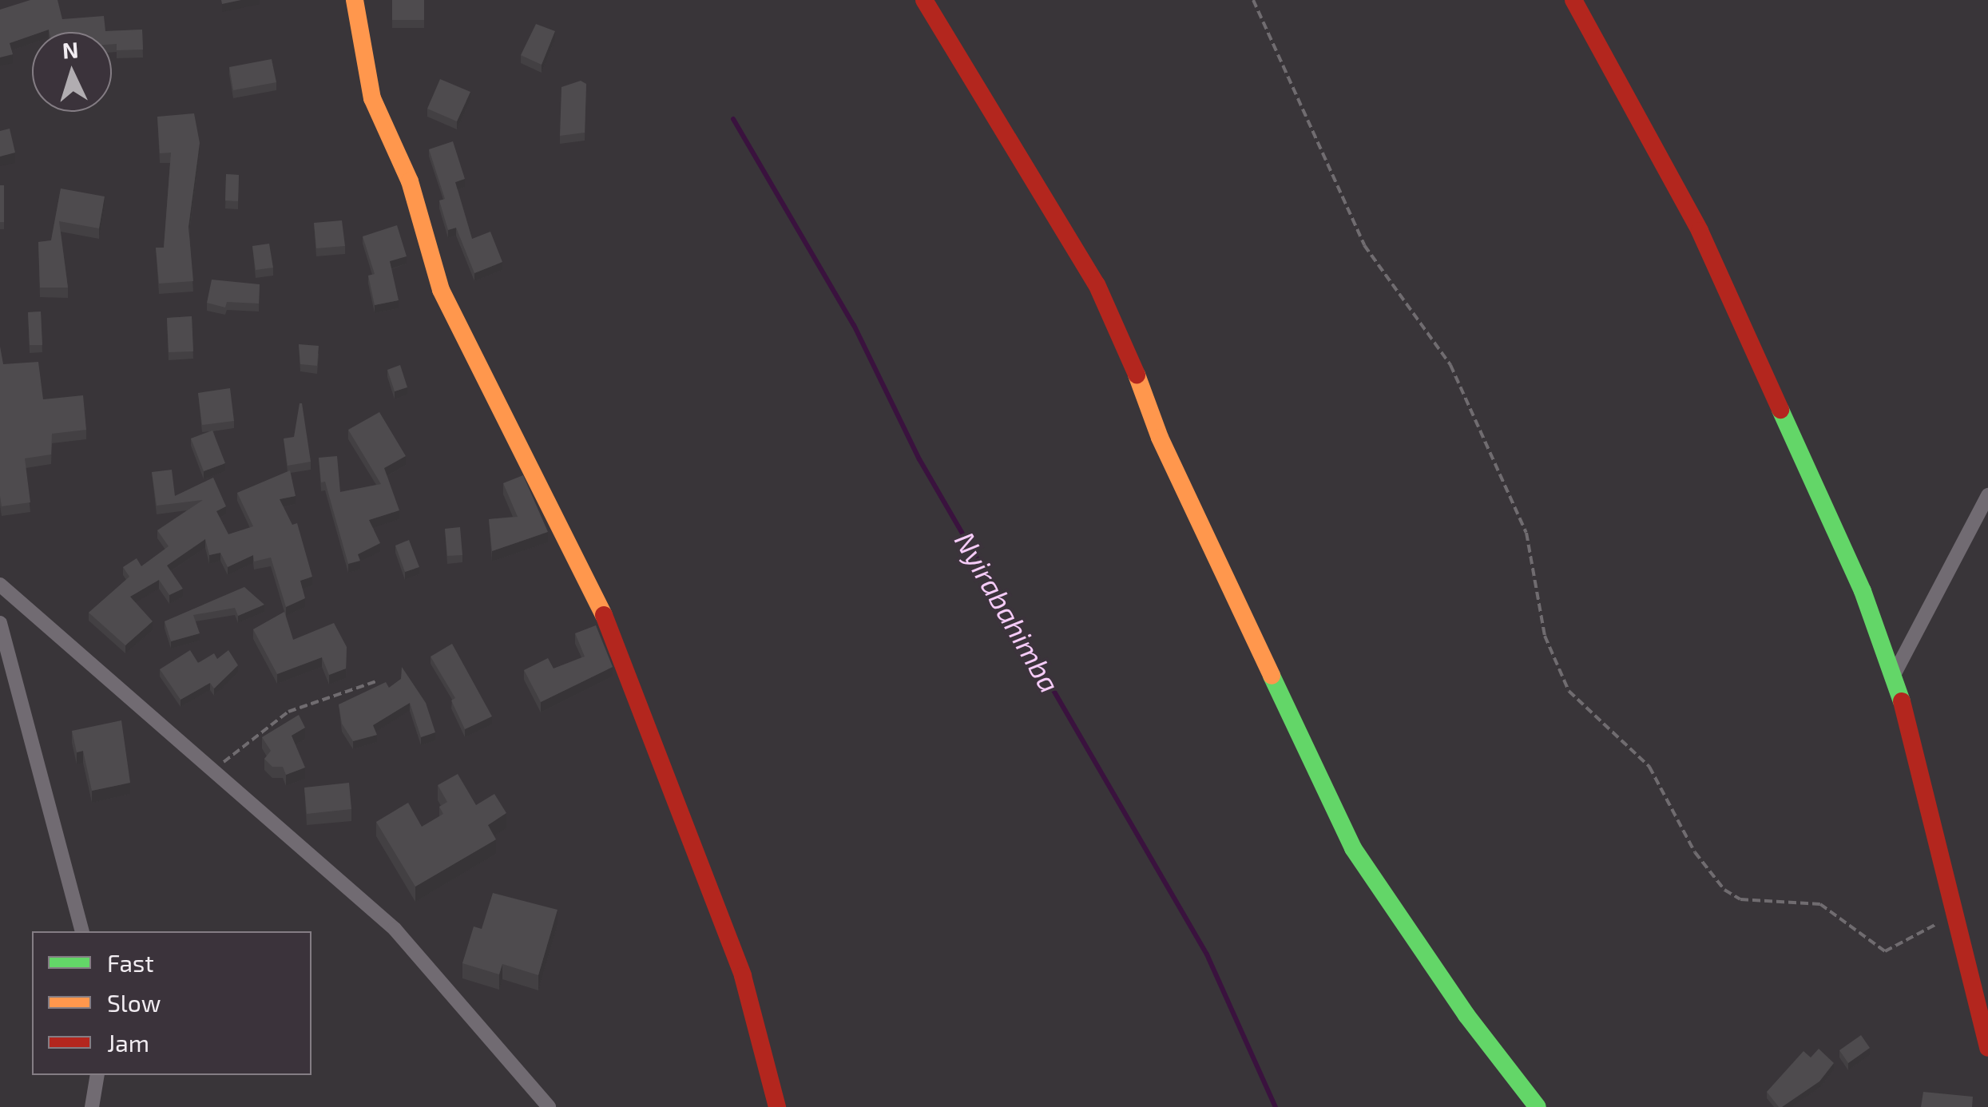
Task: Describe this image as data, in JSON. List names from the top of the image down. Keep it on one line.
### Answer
{"water":["Nyirabahimba"],"legend":["Fast","Slow","Jam"],"north":"top"}
